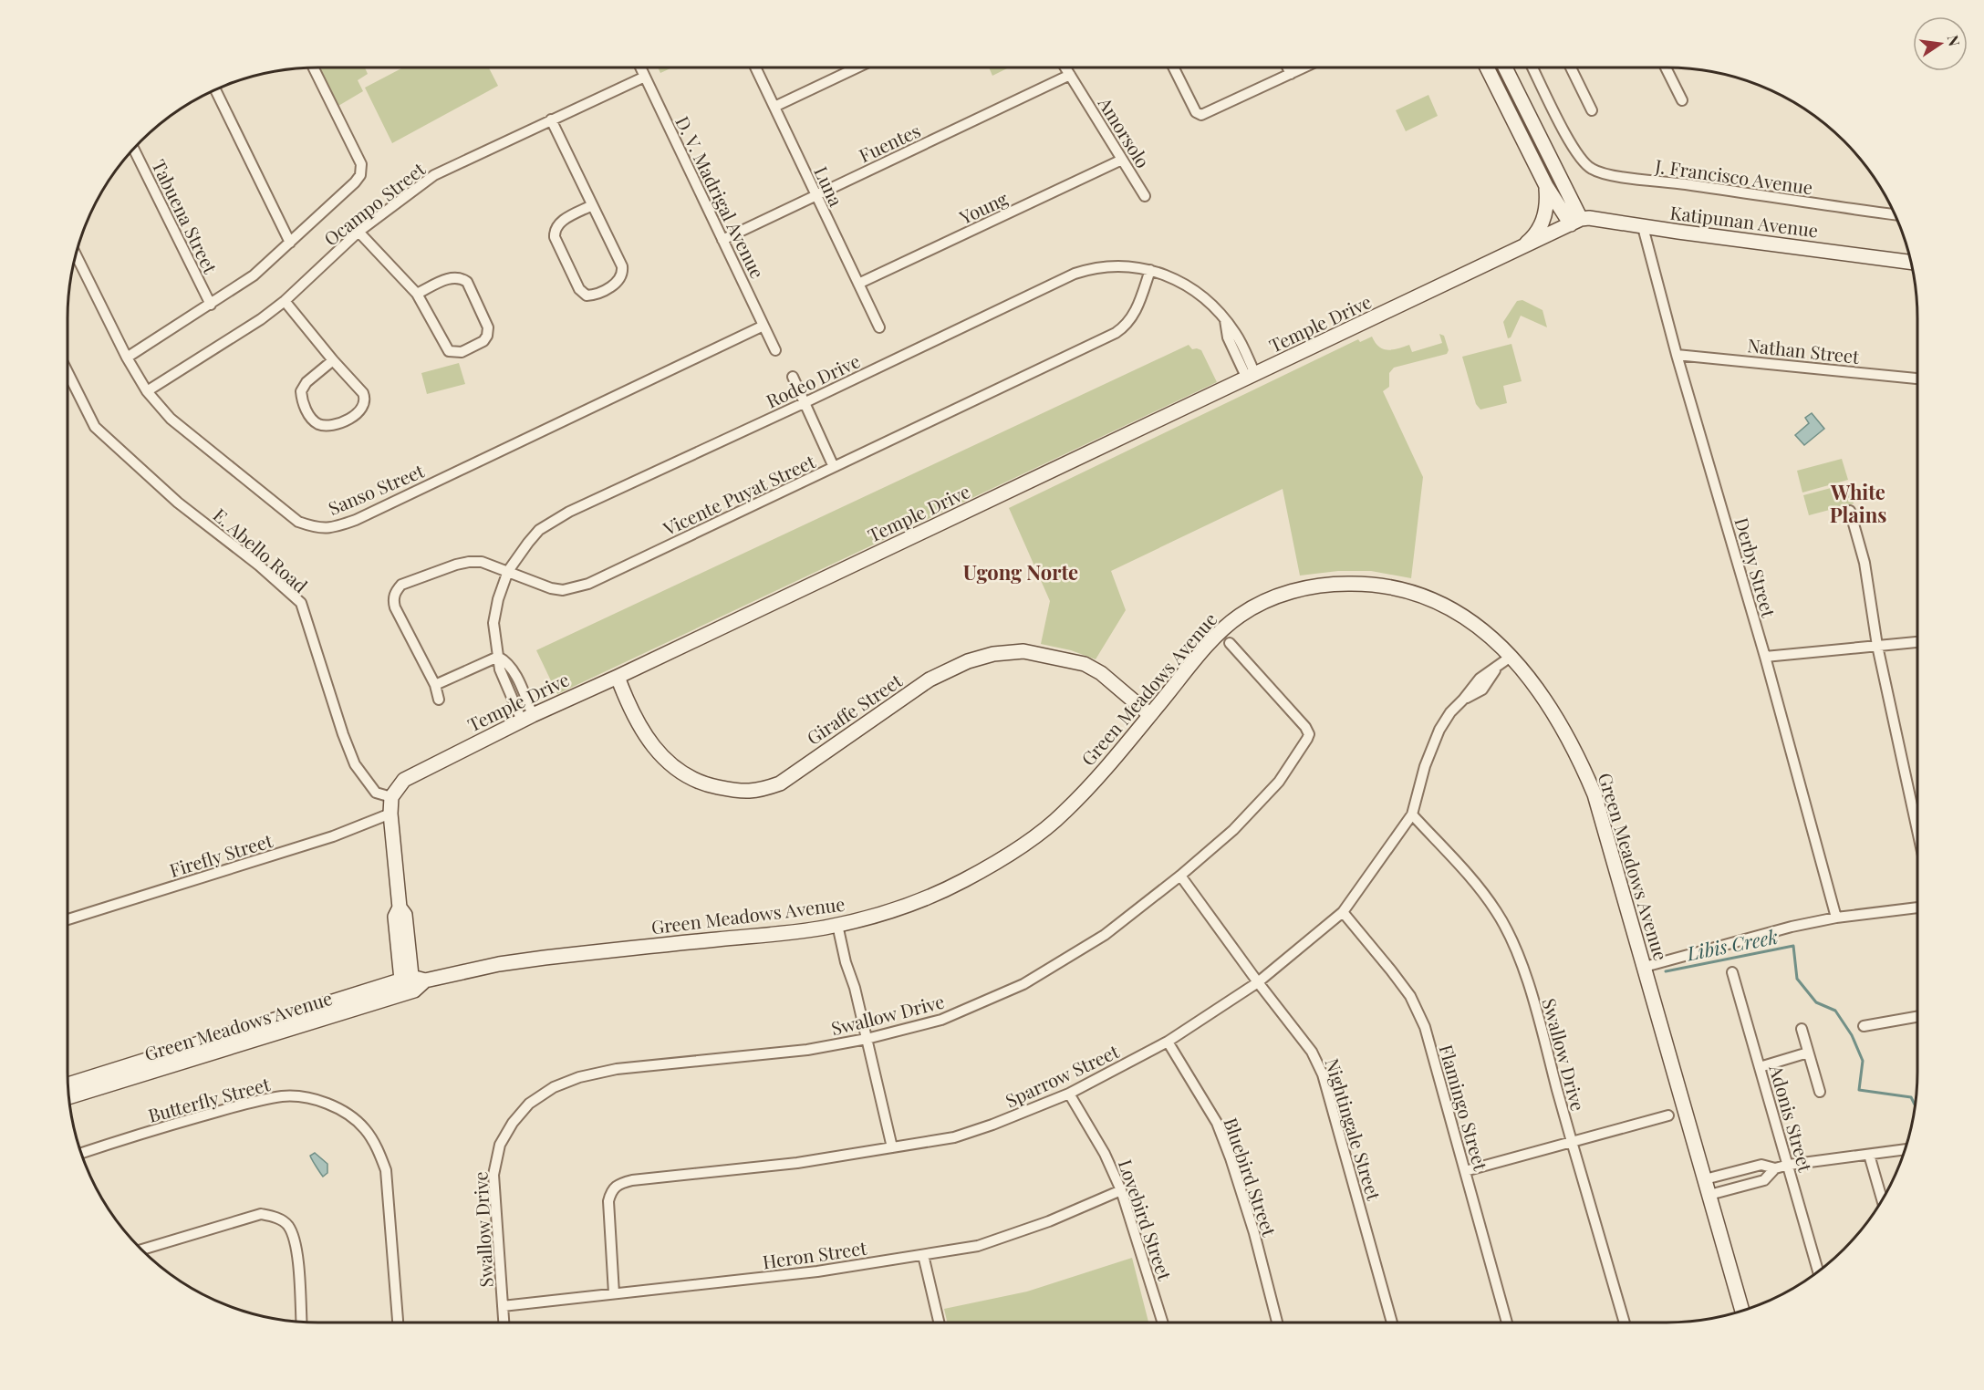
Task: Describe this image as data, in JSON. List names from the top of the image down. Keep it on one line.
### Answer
{"streets":{"street":["Amorsolo","Fuentes","J. Francisco Avenue","Luna","D. V. Madrigal Avenue","Ocampo Street","Young","Tabuena Street","Katipunan Avenue","Temple Drive","Nathan Street","Rodeo Drive","Sanso Street","Vicente Puyat Street","E. Abello Road","Derby Street","Green Meadows Avenue","Giraffe Street","Firefly Street","Swallow Drive","Sparrow Street","Butterfly Street","Flamingo Street","Adonis Street","Nightingale Street","Bluebird Street","Lovebird Street","Heron Street"]},"crossings":[["Amorsolo","Fuentes"],["Amorsolo","Young"],["Fuentes","Luna"],["Fuentes","D. V. Madrigal Avenue"],["Luna","Young"],["D. V. Madrigal Avenue","Ocampo Street"],["D. V. Madrigal Avenue","Sanso Street"],["Ocampo Street","Sanso Street"],["Katipunan Avenue","Temple Drive"],["Katipunan Avenue","Derby Street"],["Temple Drive","Rodeo Drive"],["Temple Drive","E. Abello Road"],["Temple Drive","Giraffe Street"],["Nathan Street","Derby Street"],["Rodeo Drive","Vicente Puyat Street"],["Green Meadows Avenue","Giraffe Street"],["Green Meadows Avenue","Sparrow Street"],["Swallow Drive","Sparrow Street"],["Swallow Drive","Nightingale Street"],["Swallow Drive","Heron Street"],["Sparrow Street","Flamingo Street"],["Sparrow Street","Nightingale Street"],["Sparrow Street","Bluebird Street"],["Sparrow Street","Lovebird Street"],["Sparrow Street","Heron Street"],["Lovebird Street","Heron Street"]],"districts":["White Plains","Ugong Norte"],"water":["Libis Creek"],"north":"right"}
